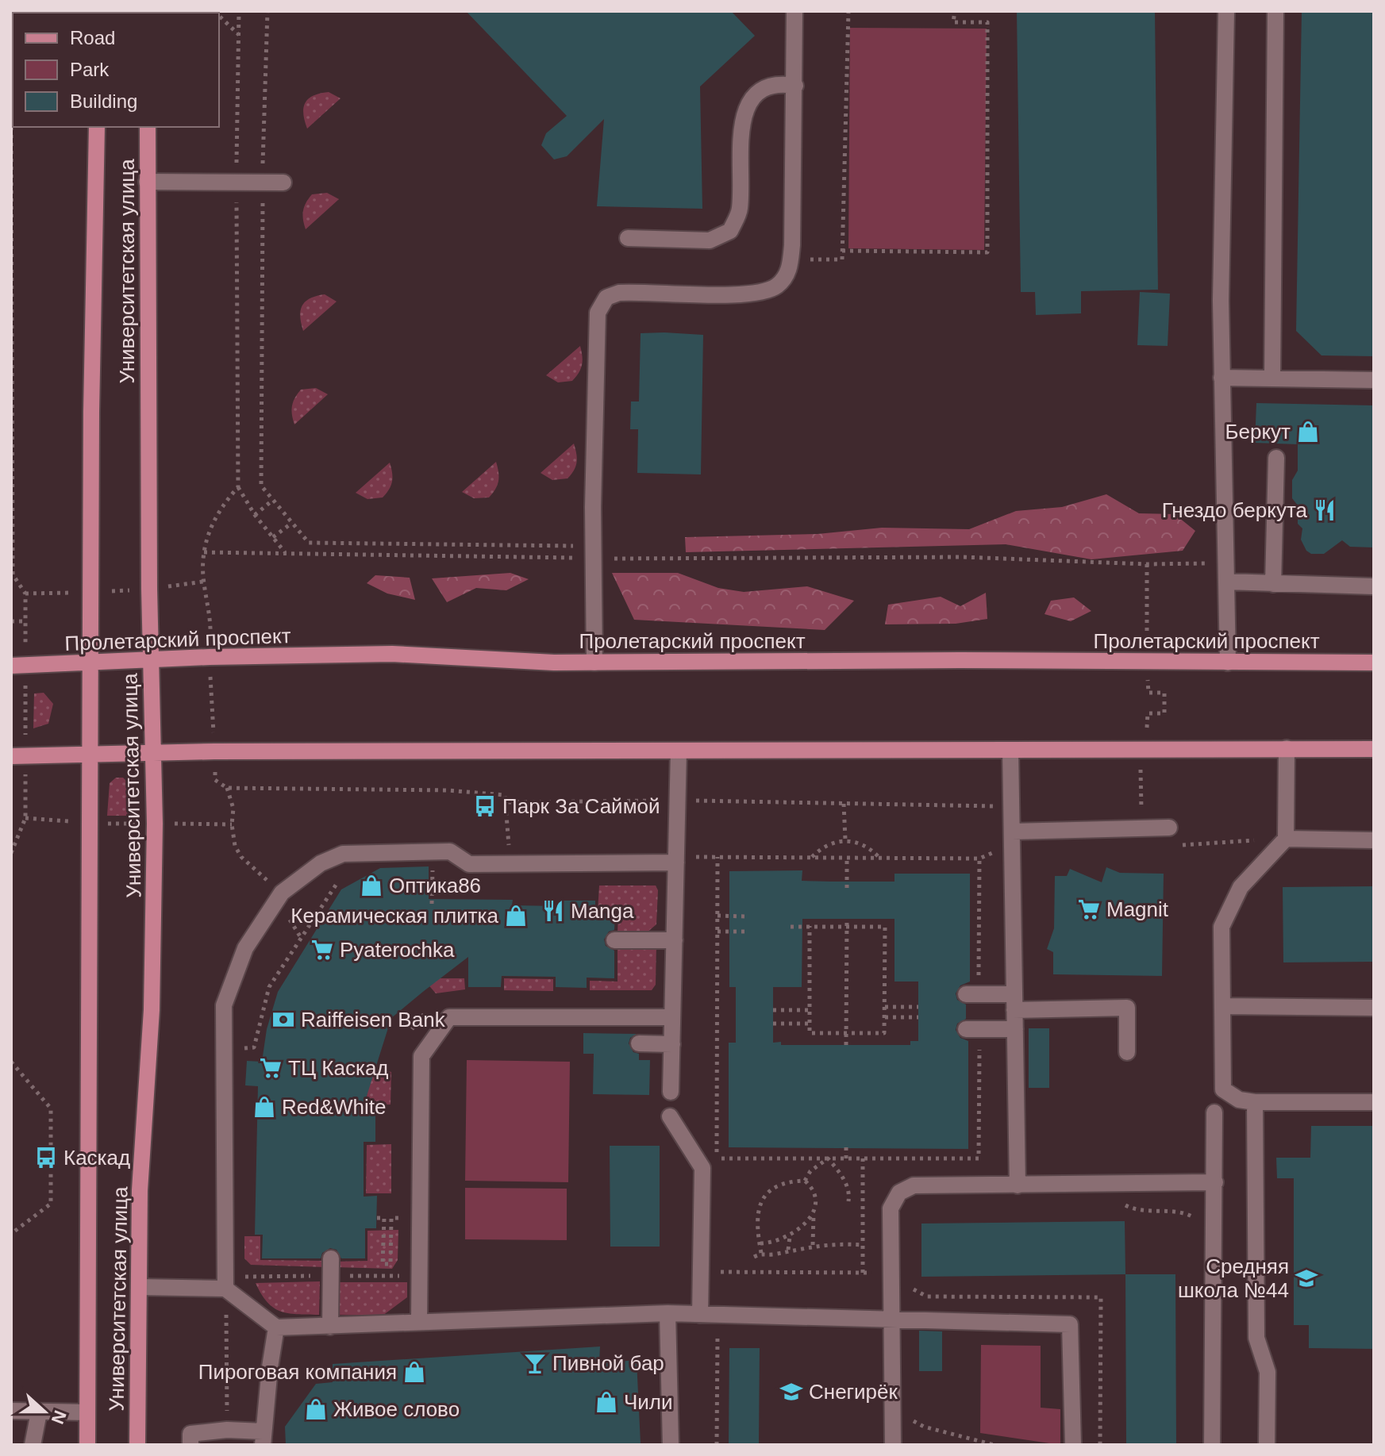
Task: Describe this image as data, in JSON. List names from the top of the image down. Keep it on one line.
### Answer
{"streets":{"main road":["Университетская улица","Пролетарский проспект"]},"crossings":[["Университетская улица","Пролетарский проспект"]],"places":{"shop":["Беркут","Оптика86","Керамическая плитка","Red&White","Пироговая компания","Чили","Живое слово"],"restaurant":["Гнездо беркута","Manga"],"bus stop":["Парк За Саймой","Каскад"],"supermarket":["Magnit","Pyaterochka","ТЦ Каскад"],"bank":["Raiffeisen Bank"],"school or university":["Средняя школа №44","Снегирёк"],"bar":["Пивной бар"]},"legend":["Road","Park","Building"],"north":"right"}
